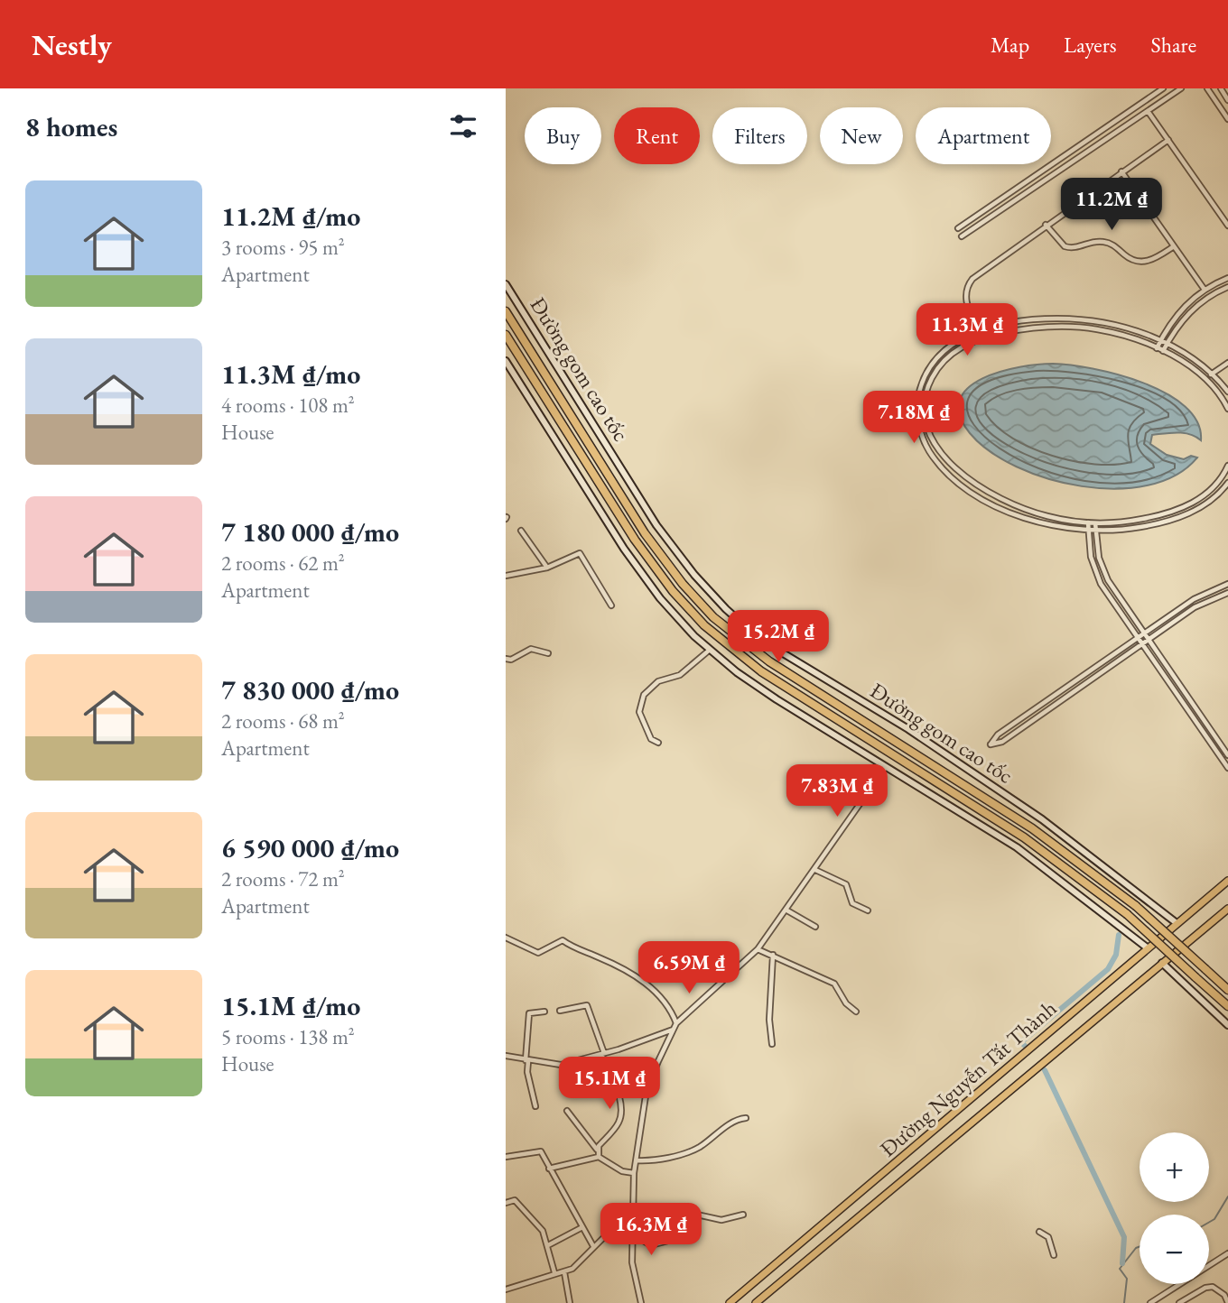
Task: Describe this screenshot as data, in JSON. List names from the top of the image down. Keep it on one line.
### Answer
{"streets":{"main road":["Đường gom cao tốc","Đường Nguyễn Tất Thành"]},"crossings":[["Đường gom cao tốc","Đường Nguyễn Tất Thành"]],"page":{"header":"Nestly","nav":["Map","Layers","Share"],"heading":"8 homes","chip":["Buy","Rent","Filters","New","Apartment"],"list":[{"name":"11.2M ₫/mo","note":"3 rooms · 95 m² · Apartment"},{"name":"11.3M ₫/mo","note":"4 rooms · 108 m² · House"},{"name":"7 180 000 ₫/mo","note":"2 rooms · 62 m² · Apartment"},{"name":"7 830 000 ₫/mo","note":"2 rooms · 68 m² · Apartment"},{"name":"6 590 000 ₫/mo","note":"2 rooms · 72 m² · Apartment"},{"name":"15.1M ₫/mo","note":"5 rooms · 138 m² · House"}],"price":["11.2M ₫","11.3M ₫","7.18M ₫","15.2M ₫","7.83M ₫","6.59M ₫","15.1M ₫","16.3M ₫"],"map_buttons":["+","−"]}}
